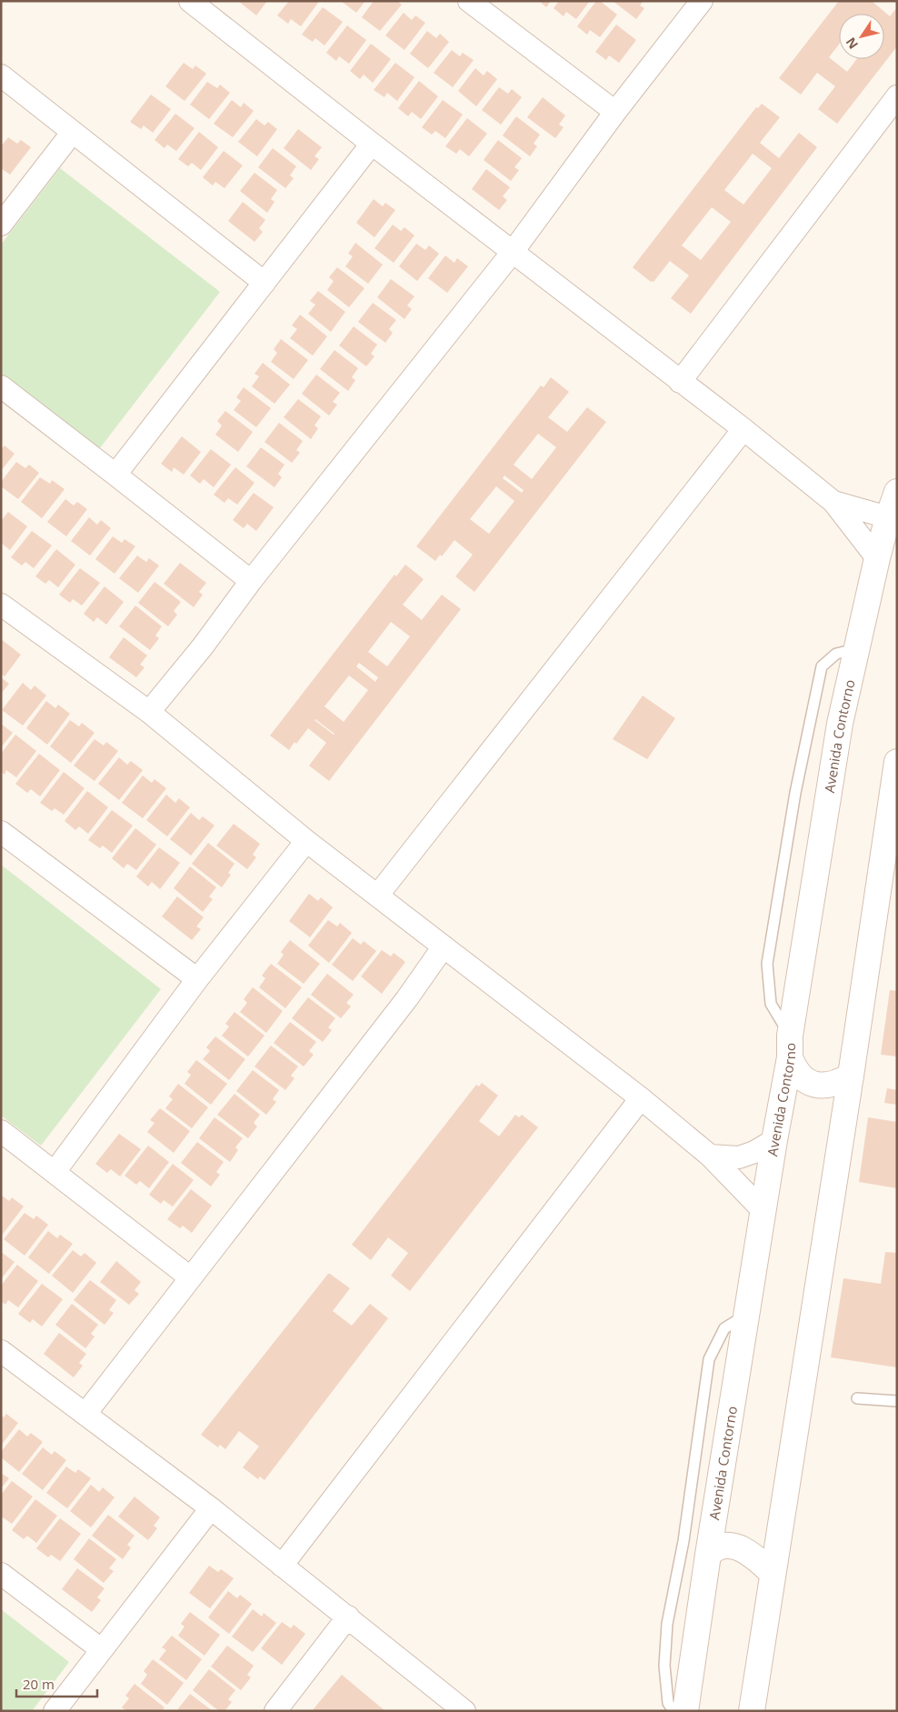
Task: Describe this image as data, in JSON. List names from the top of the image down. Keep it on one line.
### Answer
{"streets":{"main road":["Avenida Contorno"]},"scale_bar":"20 m","north":"bottom left"}
